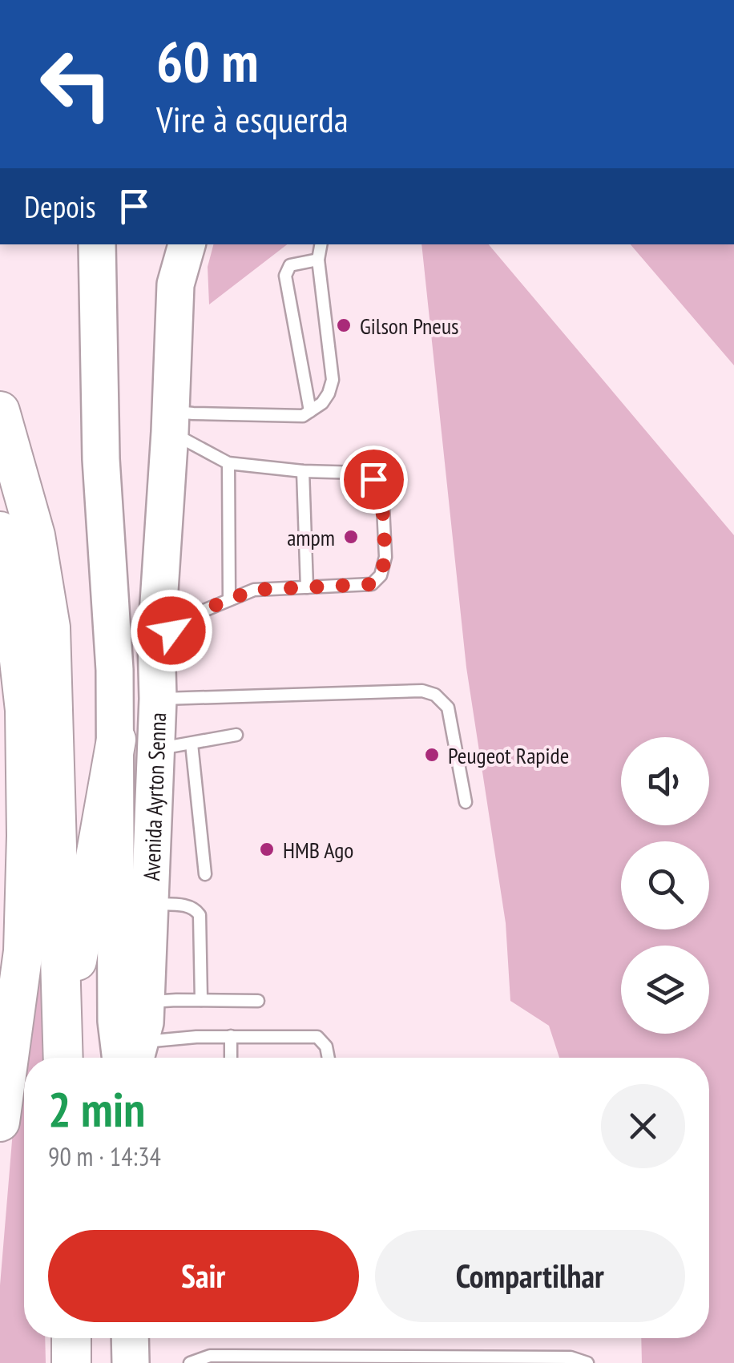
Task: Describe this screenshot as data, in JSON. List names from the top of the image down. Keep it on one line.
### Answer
{"streets":{"highway":["Avenida Ayrton Senna"]},"places":["Gilson Pneus","ampm","Peugeot Rapide","HMB Ago"],"page":{"turn":["60 m","Vire à esquerda"],"then":"Depois","heading":["2 min","90 m · 14:34"],"buttons":["Sair","Compartilhar"]}}
